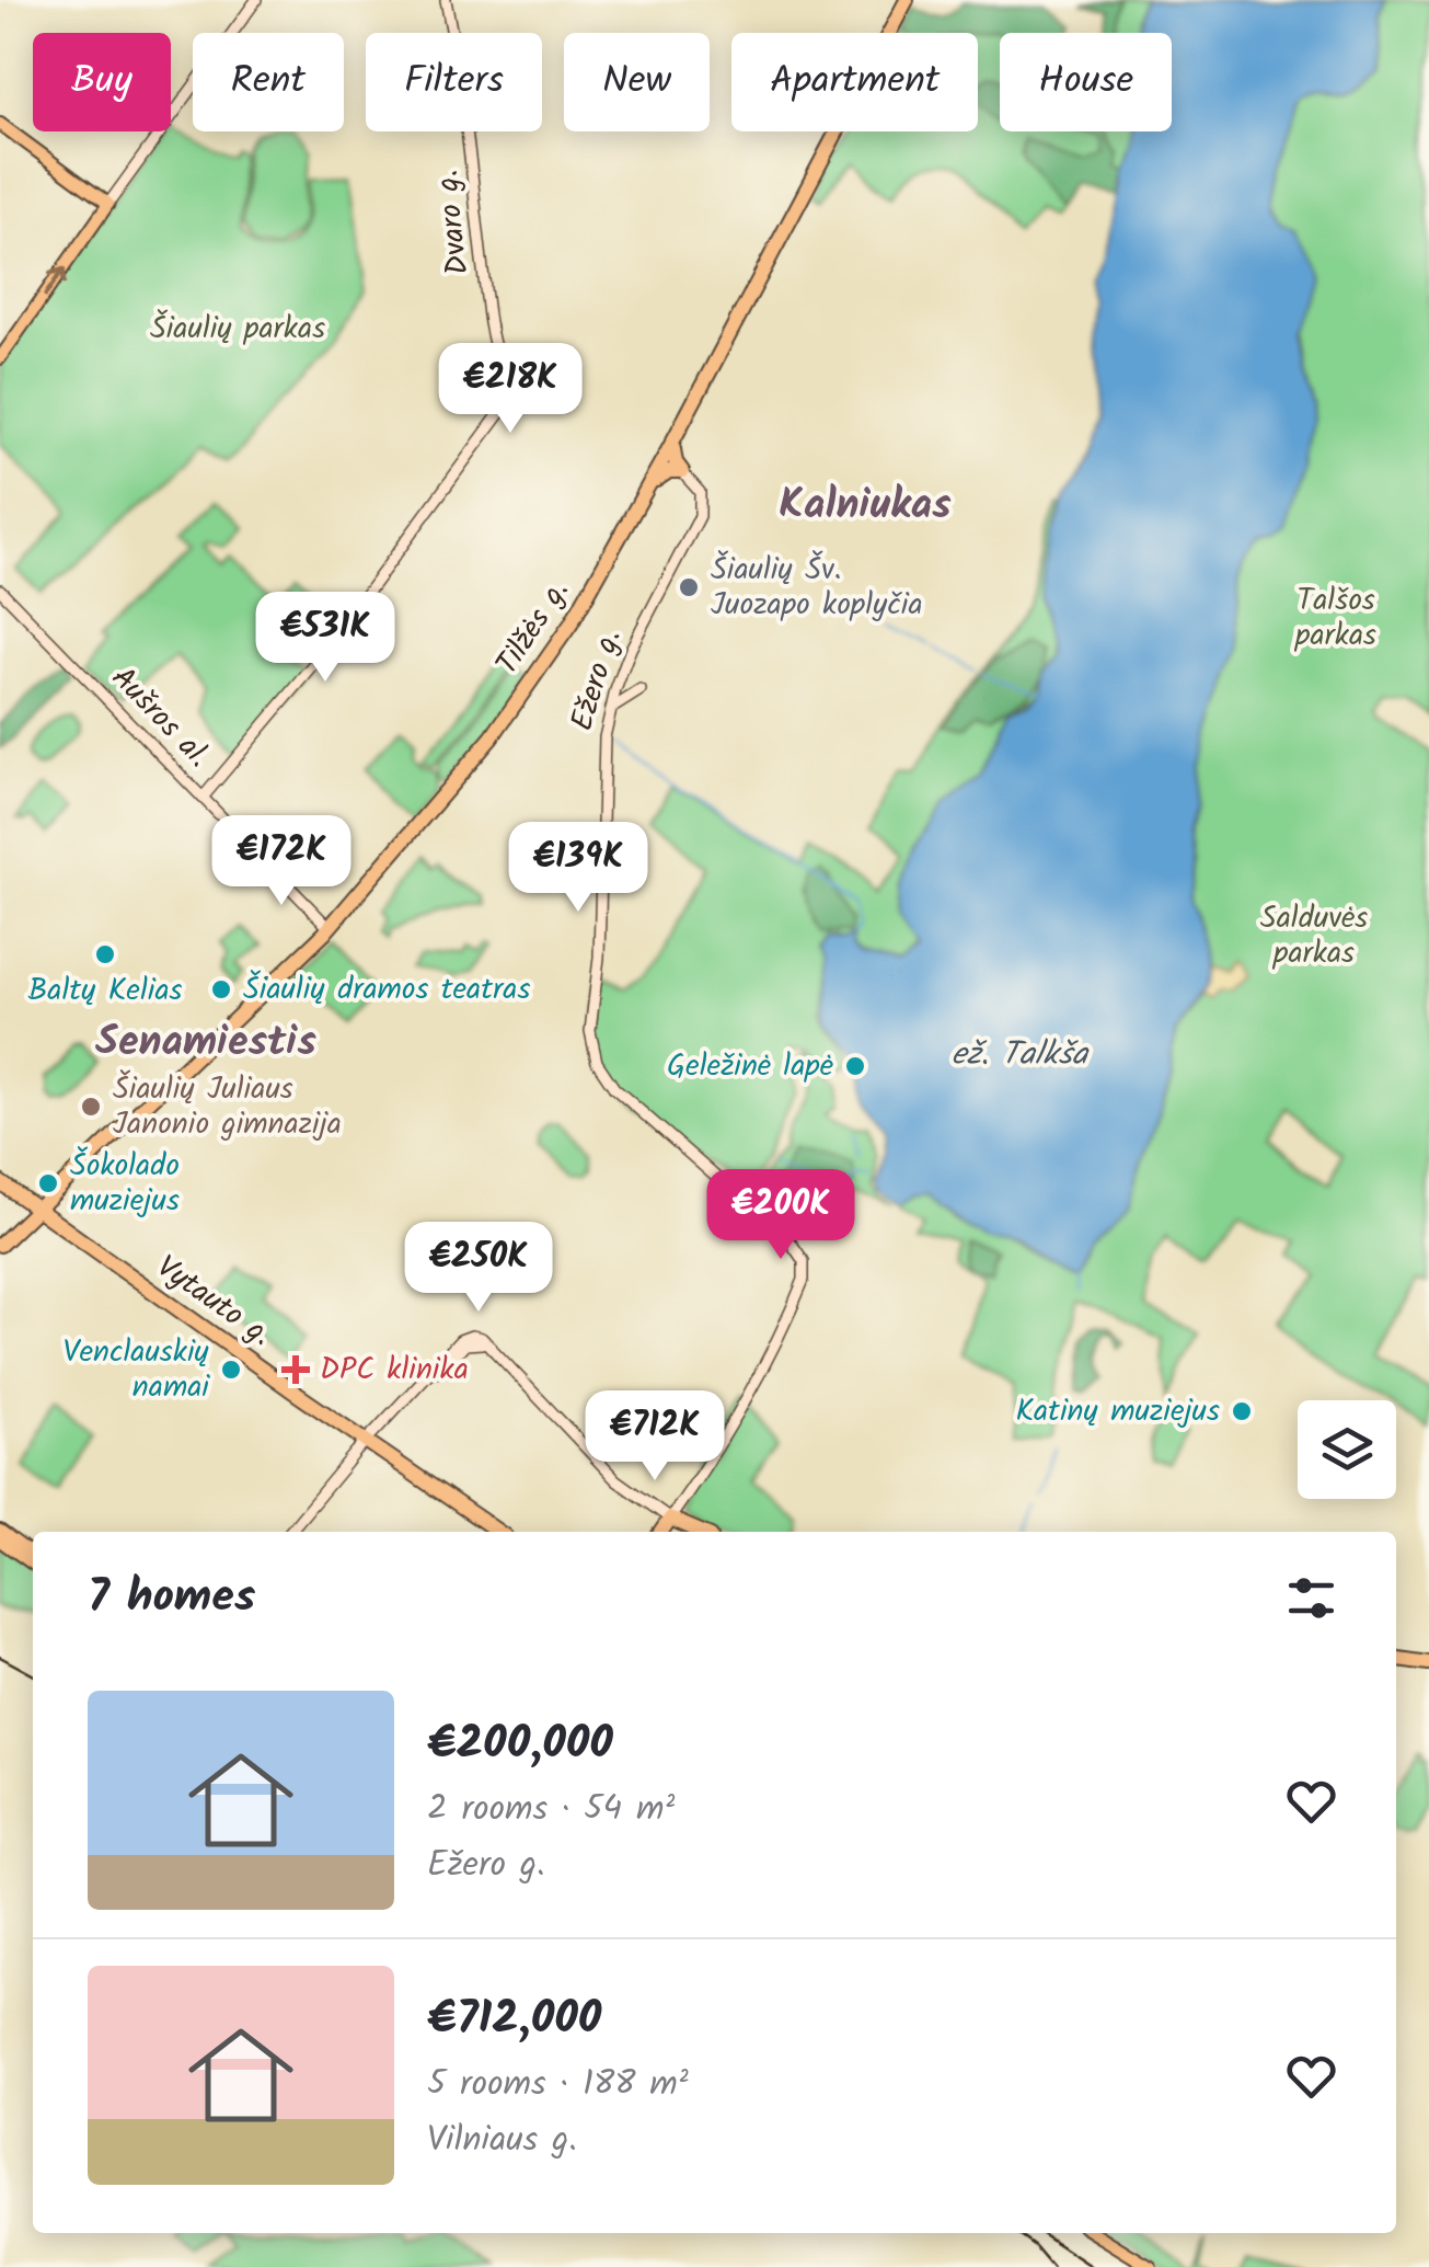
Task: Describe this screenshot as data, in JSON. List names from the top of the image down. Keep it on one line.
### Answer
{"streets":{"highway":["Tilžės g.","Ežero g.","Vytauto g."],"main road":["Dvaro g.","Aušros al."]},"crossings":[["Dvaro g.","Aušros al."],["Tilžės g.","Aušros al."],["Tilžės g.","Vytauto g."]],"districts":["Kalniukas","Senamiestis"],"water":["ež. Talkša"],"parks":["Šiaulių parkas","Talšos parkas","Salduvės parkas"],"places":{"other":["Šiaulių Šv. Juozapo koplyčia","Baltų Kelias","Šiaulių dramos teatras","Geležinė lapė","Šiaulių Juliaus Janonio gimnazija","Šokolado muziejus","Venclauskių namai","Katinų muziejus"],"health":["DPC klinika"]},"page":{"chip":["Buy","Rent","Filters","New","Apartment","House"],"price":["€218K","€531K","€172K","€139K","€200K","€250K","€712K"],"heading":"7 homes","list":[{"name":"€200,000","note":"2 rooms · 54 m² · Ežero g."},{"name":"€712,000","note":"5 rooms · 188 m² · Vilniaus g."}]}}
